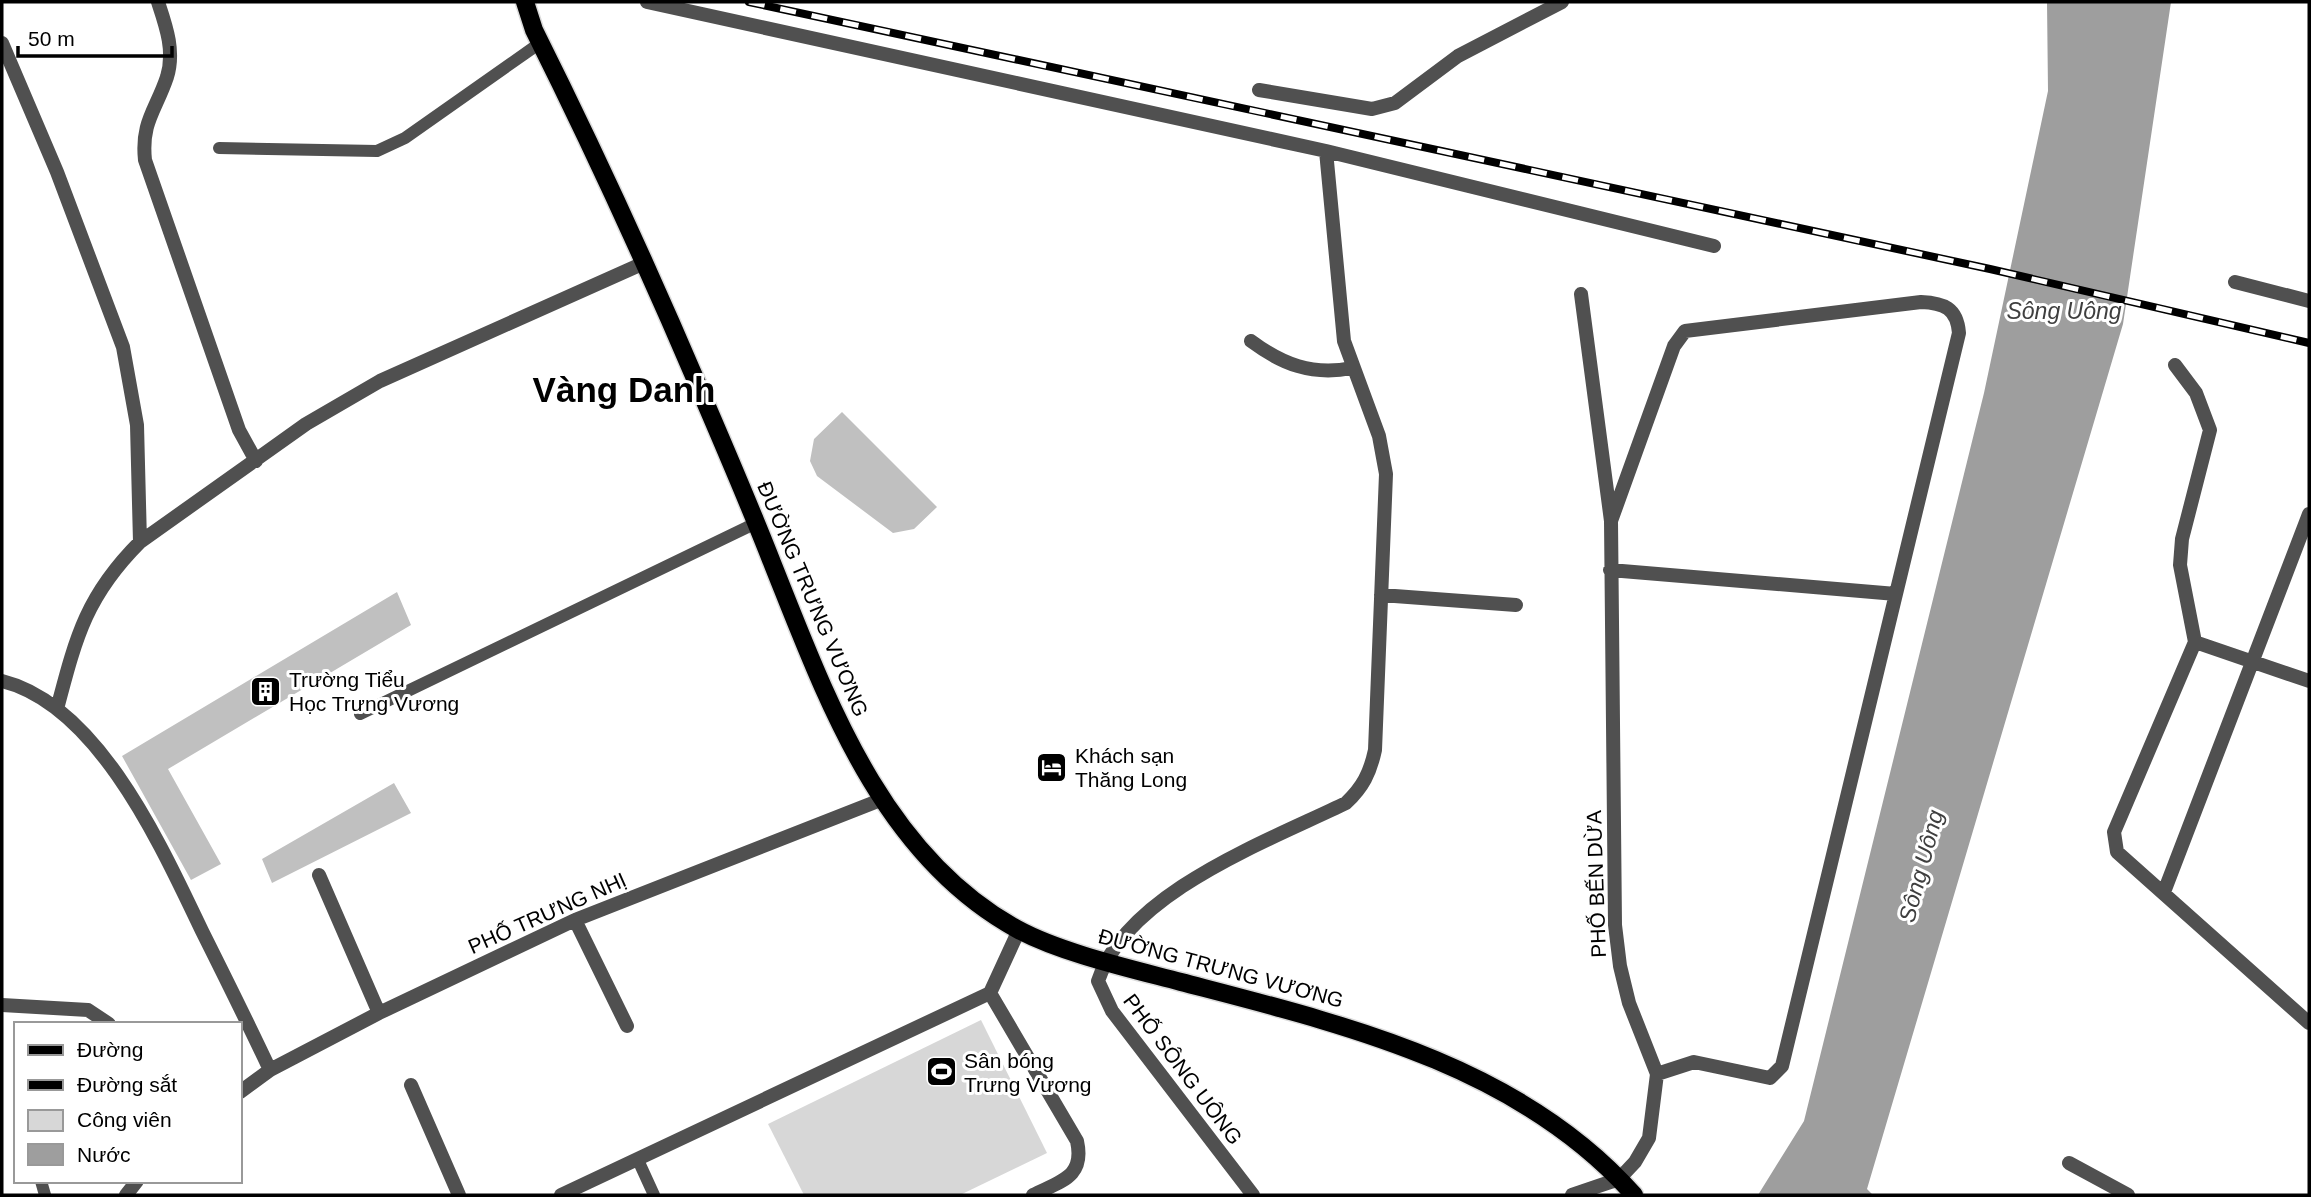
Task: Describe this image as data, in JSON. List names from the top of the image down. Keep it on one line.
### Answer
{"streets":{"main road":["ĐƯỜNG TRƯNG VƯƠNG"],"street":["PHỐ BẾN DỪA","PHỐ TRƯNG NHỊ","PHỐ SÔNG UÔNG"]},"crossings":[["ĐƯỜNG TRƯNG VƯƠNG","PHỐ BẾN DỪA"],["ĐƯỜNG TRƯNG VƯƠNG","PHỐ TRƯNG NHỊ"],["ĐƯỜNG TRƯNG VƯƠNG","PHỐ SÔNG UÔNG"]],"districts":["Vàng Danh"],"water":["Sông Uông"],"places":{"building":["Trường Tiểu Học Trưng Vương"],"hotel":["Khách sạn Thăng Long"],"sports":["Sân bóng Trưng Vương"]},"legend":["Đường","Đường sắt","Công viên","Nước"],"scale_bar":"50 m"}
